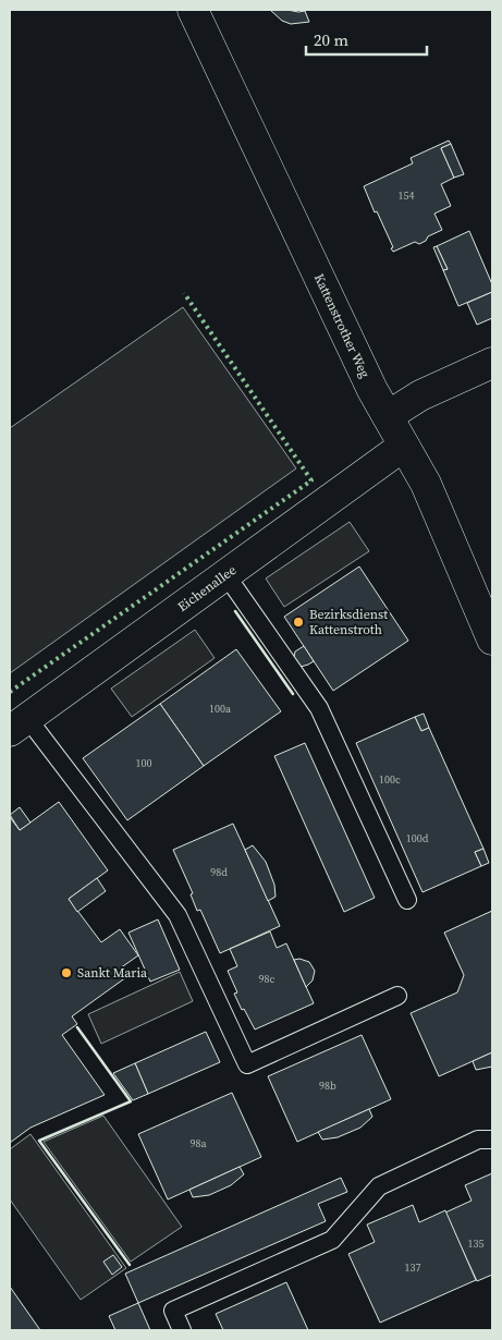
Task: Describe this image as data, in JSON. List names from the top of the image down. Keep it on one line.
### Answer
{"streets":{"street":["Kattenstrother Weg","Eichenallee"]},"crossings":[["Kattenstrother Weg","Eichenallee"]],"places":["Bezirksdienst Kattenstroth","Sankt Maria"],"house_numbers":["154","100a","100","100c","100d","98d","98c","98b","98a","135","137"],"scale_bar":"20 m"}
